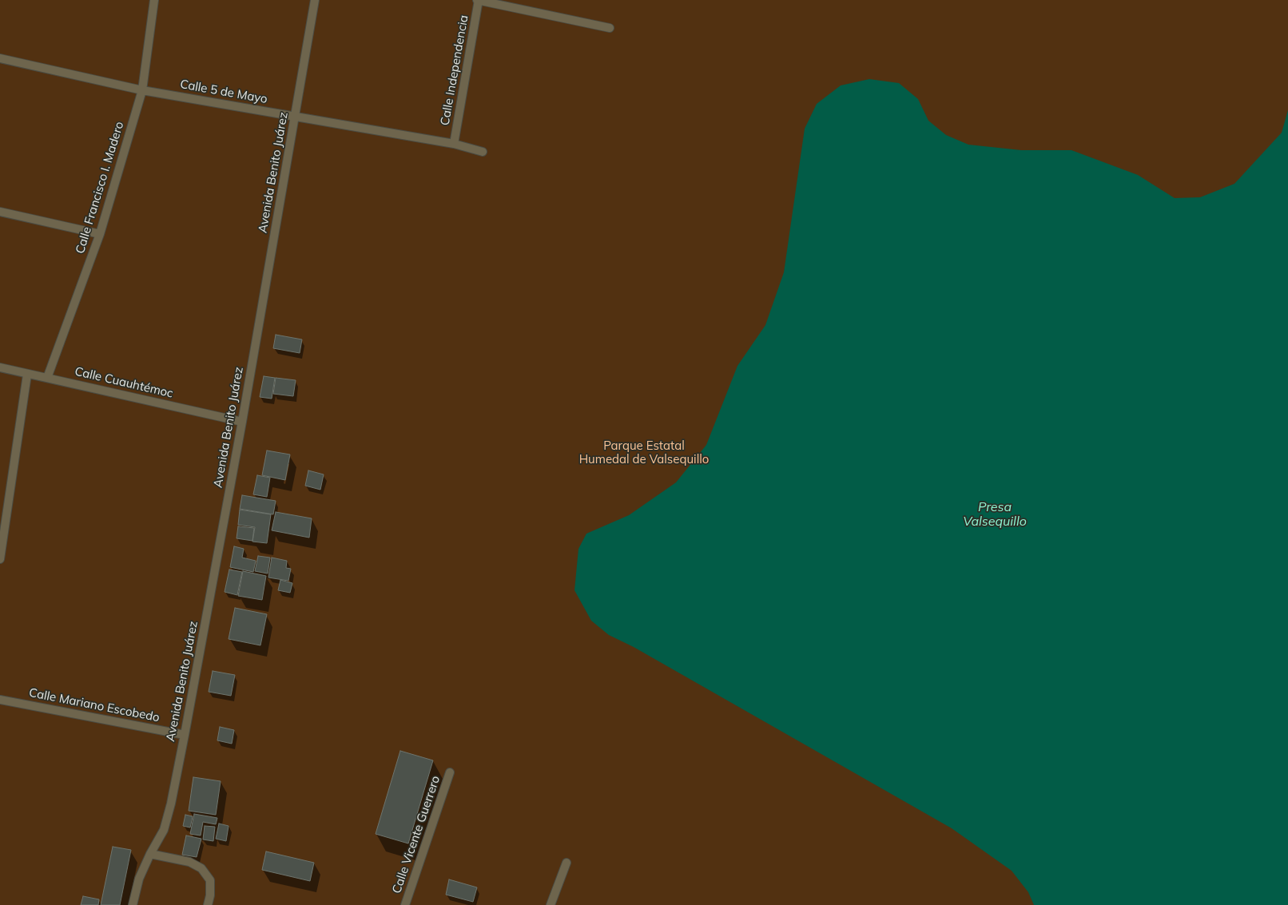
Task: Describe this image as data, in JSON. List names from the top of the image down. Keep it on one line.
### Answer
{"streets":{"street":["Calle Independencia","Calle 5 de Mayo","Avenida Benito Juárez","Calle Francisco I. Madero","Calle Cuauhtémoc","Calle Mariano Escobedo","Calle Vicente Guerrero"]},"crossings":[["Calle Independencia","Calle 5 de Mayo"],["Calle 5 de Mayo","Avenida Benito Juárez"],["Calle 5 de Mayo","Calle Francisco I. Madero"],["Avenida Benito Juárez","Calle Cuauhtémoc"],["Avenida Benito Juárez","Calle Mariano Escobedo"],["Calle Francisco I. Madero","Calle Cuauhtémoc"]],"water":["Presa Valsequillo"],"parks":["Parque Estatal Humedal de Valsequillo"]}
